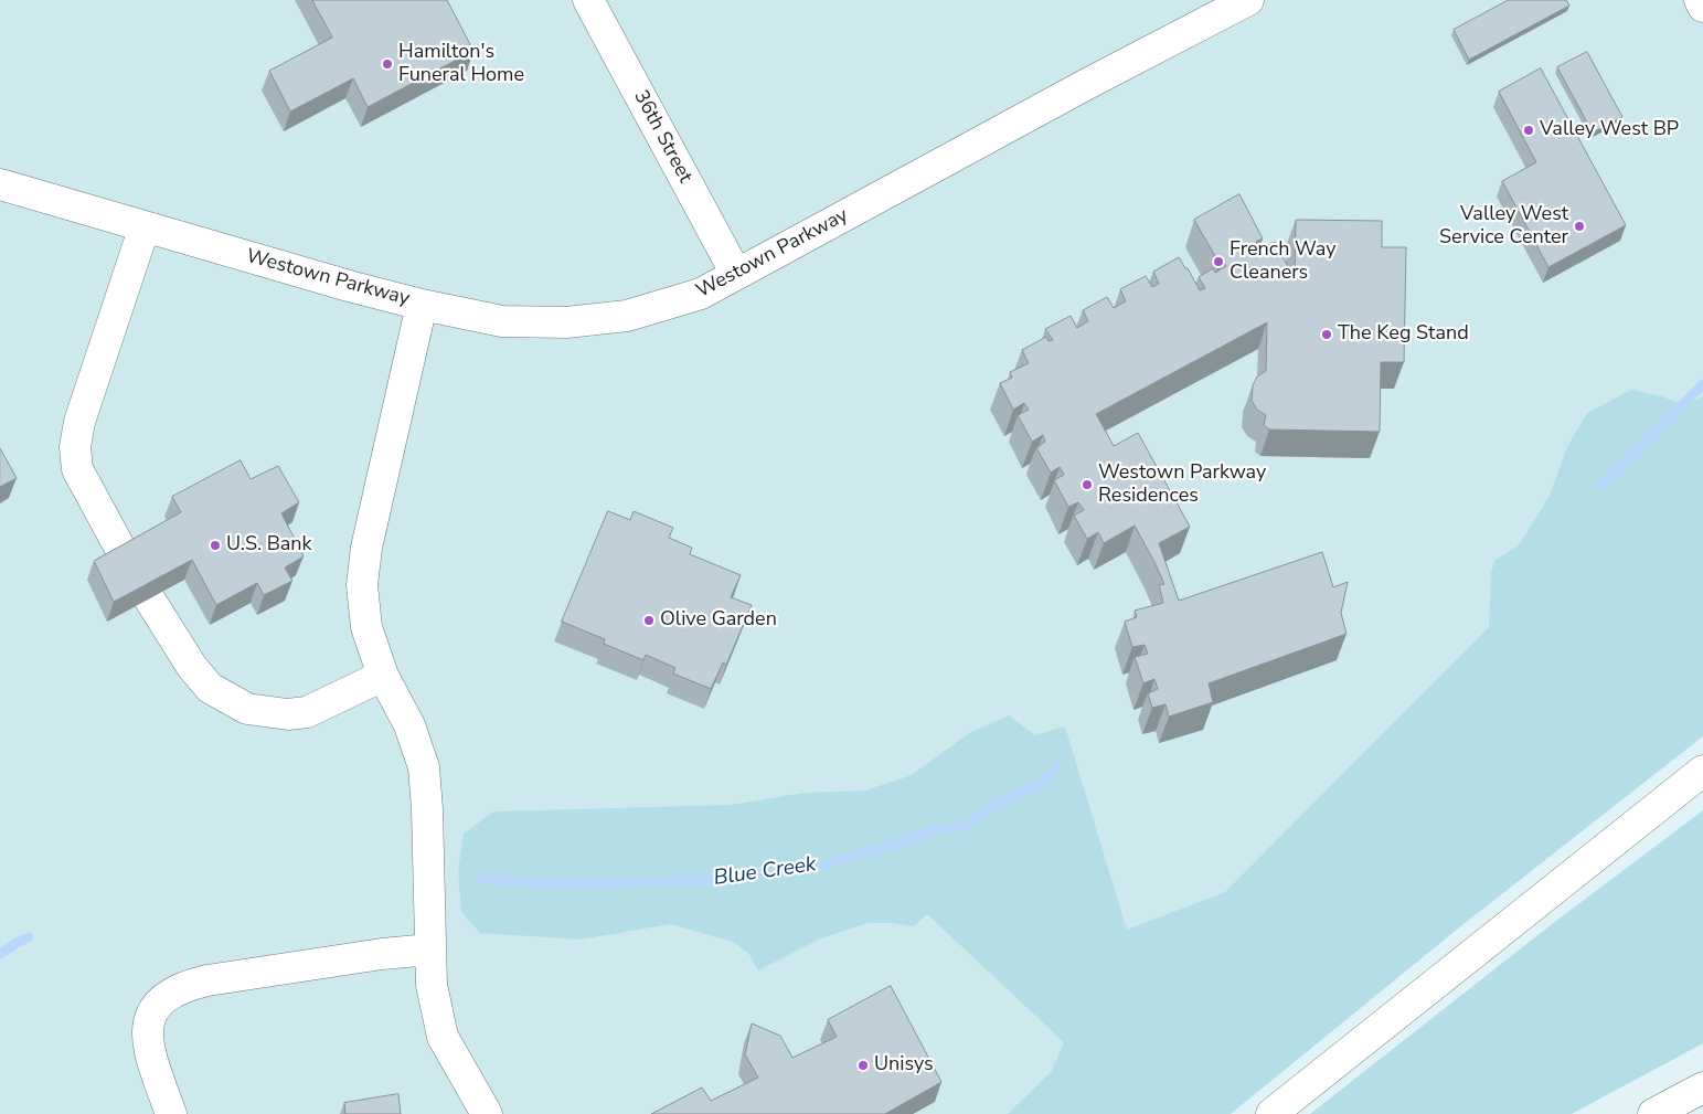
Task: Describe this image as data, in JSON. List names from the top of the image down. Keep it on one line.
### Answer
{"streets":{"main road":["36th Street","Westown Parkway"]},"crossings":[["36th Street","Westown Parkway"]],"water":["Blue Creek"],"places":["Hamilton's Funeral Home","Valley West BP","Valley West Service Center","French Way Cleaners","The Keg Stand","Westown Parkway Residences","U.S. Bank","Olive Garden","Unisys"]}
